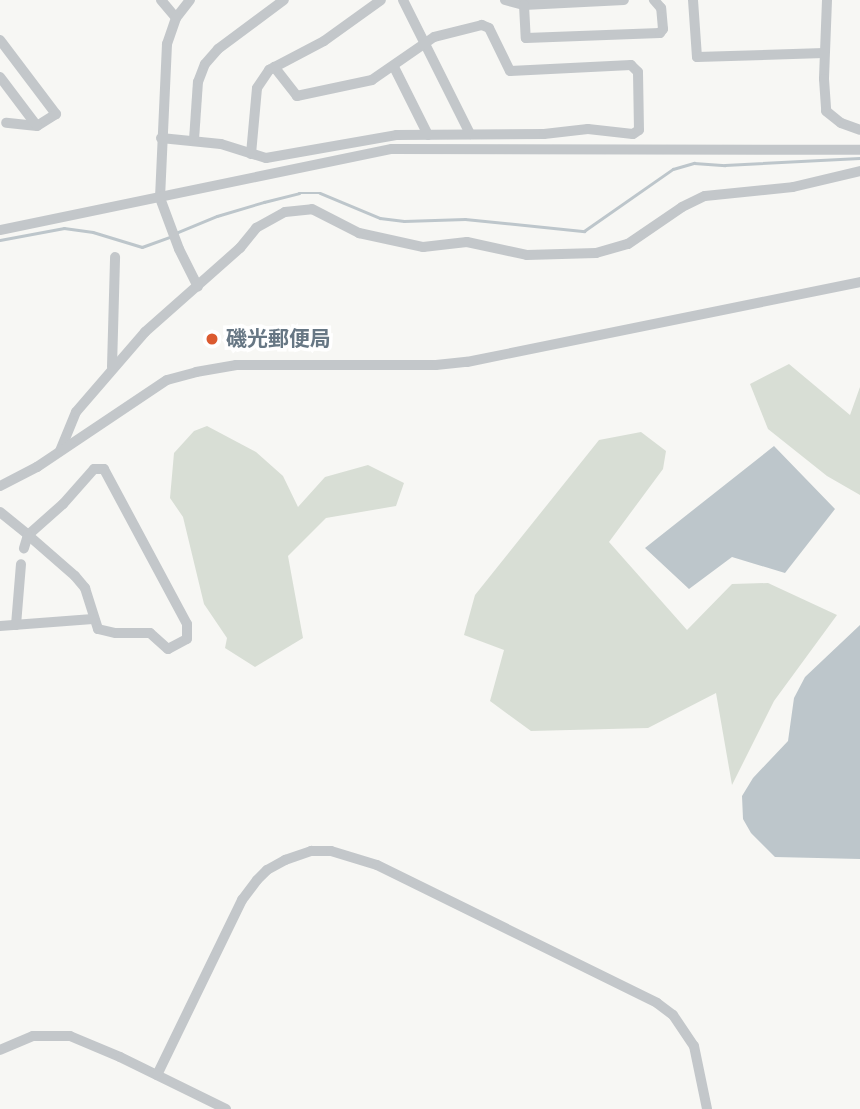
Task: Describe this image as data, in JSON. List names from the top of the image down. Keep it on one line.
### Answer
{"places":["磯光郵便局"]}
